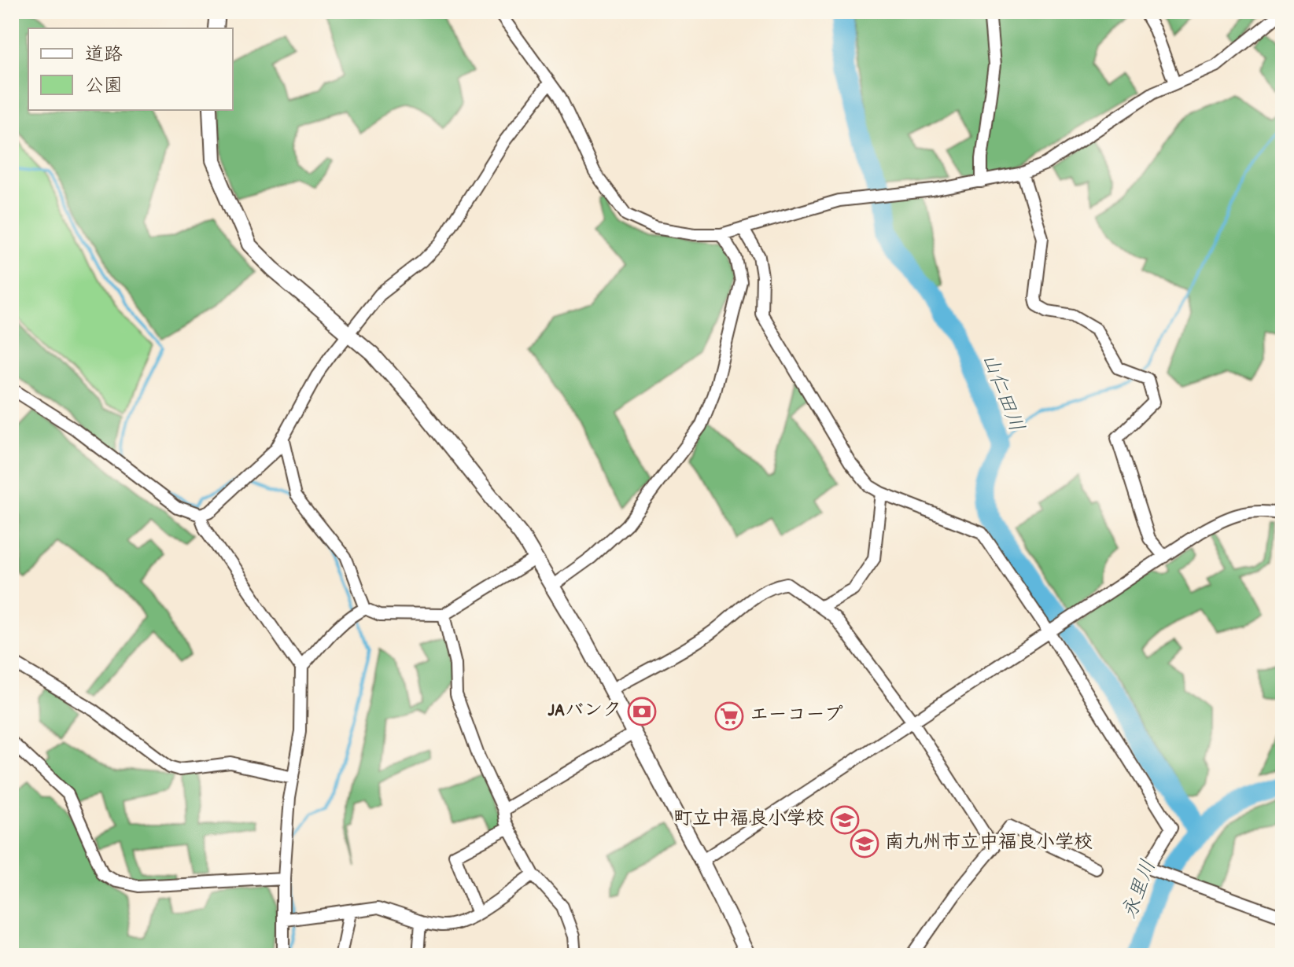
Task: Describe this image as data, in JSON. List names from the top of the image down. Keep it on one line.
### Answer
{"water":["山仁田川","永里川"],"places":{"bank":["JAバンク"],"supermarket":["エーコープ"],"school or university":["町立中福良小学校","南九州市立中福良小学校"]},"legend":["道路","公園"]}
